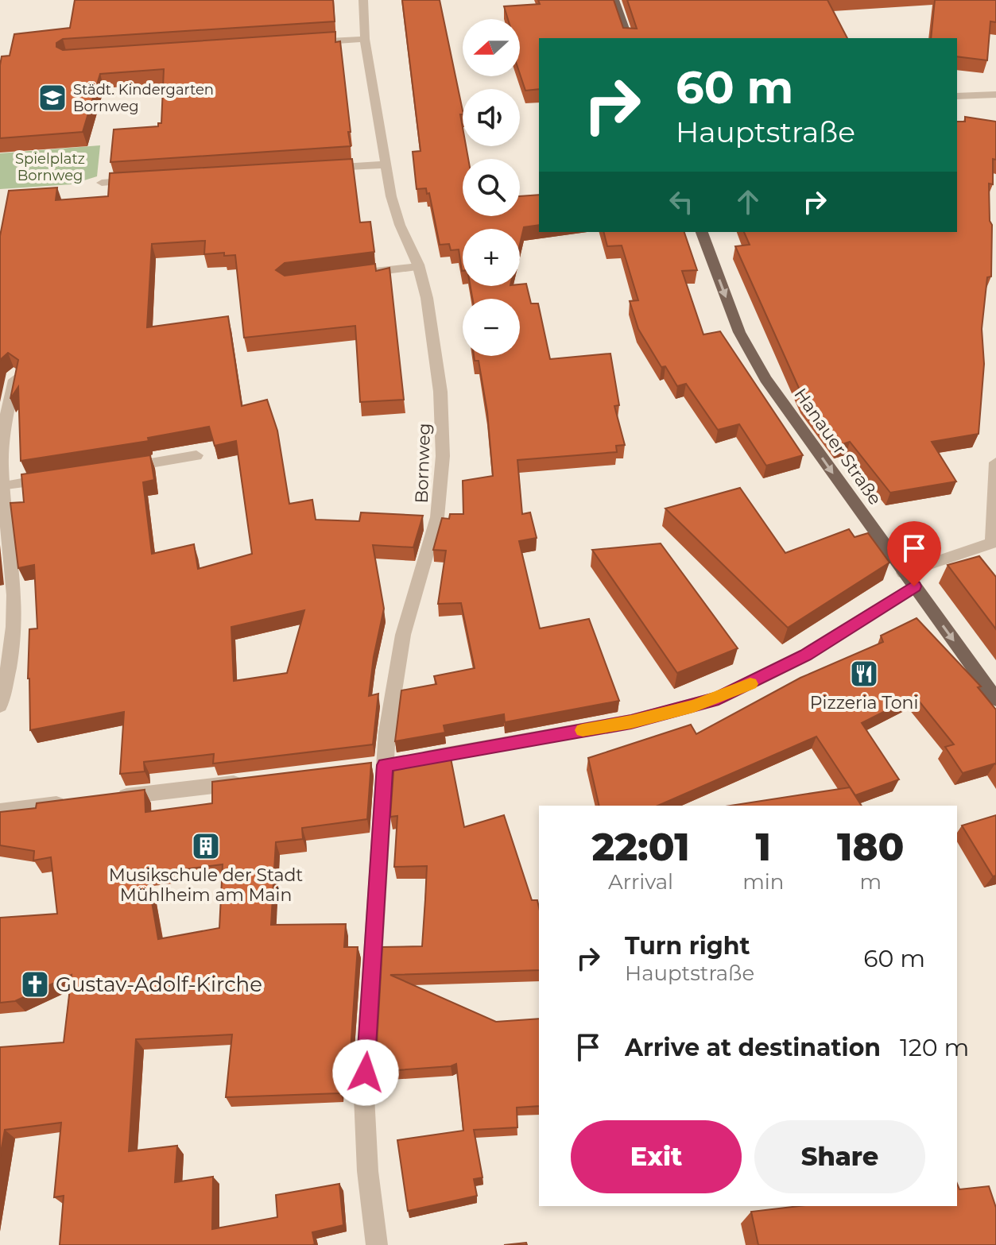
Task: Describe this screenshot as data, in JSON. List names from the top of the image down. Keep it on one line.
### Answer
{"streets":{"main road":["Hanauer Straße"],"street":["Bornweg"]},"one_way":["Hanauer Straße"],"parks":["Spielplatz Bornweg"],"places":{"school or university":["Städt. Kindergarten Bornweg"],"restaurant":["Pizzeria Toni"],"building":["Musikschule der Stadt Mühlheim am Main"],"church":["Gustav-Adolf-Kirche"]},"north":"left","page":{"map_buttons":["+","−"],"turn":["60 m","Hauptstraße"],"eta":["22:01","Arrival","1","min","180","m"],"list":[{"name":"Turn right","note":"Hauptstraße","value":"60 m"},{"name":"Arrive at destination","value":"120 m"}],"buttons":["Exit","Share"]}}
